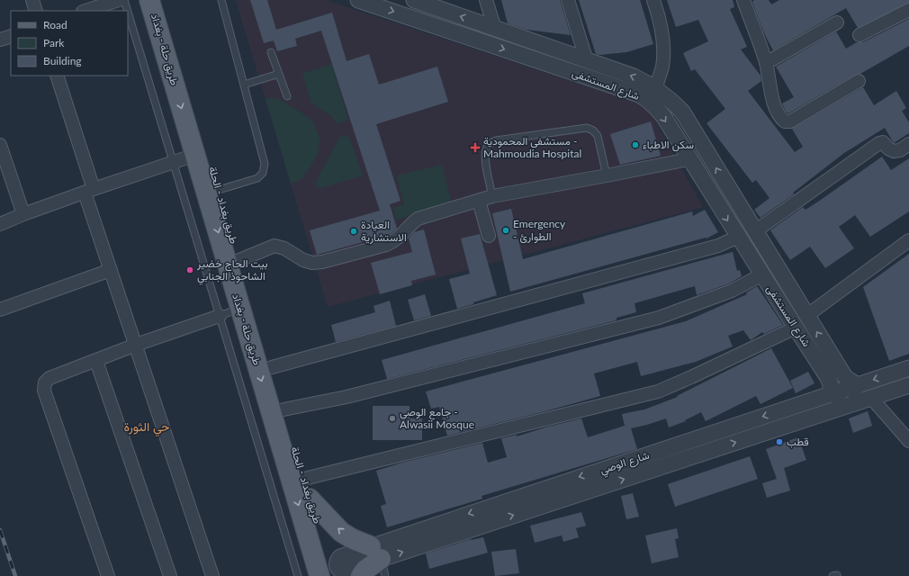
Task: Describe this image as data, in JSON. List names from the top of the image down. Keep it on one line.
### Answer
{"streets":{"main road":["طريق حلة - بغداد","طريق بغداد - الحلة"],"street":["شارع المستشفى","شارع الوصي"]},"crossings":[["طريق بغداد - الحلة","شارع الوصي"]],"one_way":["طريق حلة - بغداد"],"districts":["حي الثورة"],"places":{"other":["سكن الاطباء","Emergency - الطوارئ","العيادة الاستشارية","بيت الحاج خضير الشاحوذ الجنابي","جامع الوصي - Alwasii Mosque","قطب"],"health":["مستشفى المحمودية - Mahmoudia Hospital"]},"legend":["Road","Park","Building"]}
